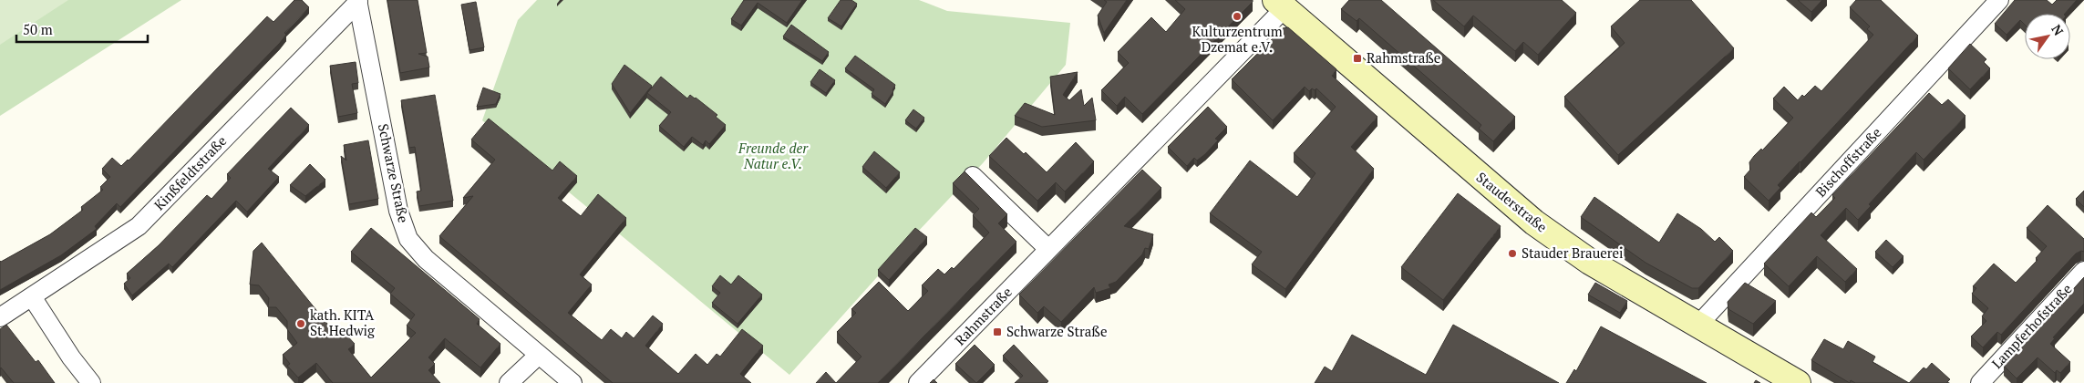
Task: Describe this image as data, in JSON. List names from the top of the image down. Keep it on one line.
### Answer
{"streets":{"main road":["Stauderstraße"],"street":["Bischoffstraße","Kinßfeldtstraße","Schwarze Straße","Rahmstraße","Lampferhofstraße"]},"crossings":[["Bischoffstraße","Stauderstraße"],["Kinßfeldtstraße","Schwarze Straße"],["Stauderstraße","Rahmstraße"]],"parks":["Freunde der Natur e.V."],"places":{"other":["Kulturzentrum Dzemat e.V.","Stauder Brauerei","kath. KITA St. Hedwig"],"transit":["Rahmstraße","Schwarze Straße"]},"scale_bar":"50 m","north":"top right"}
